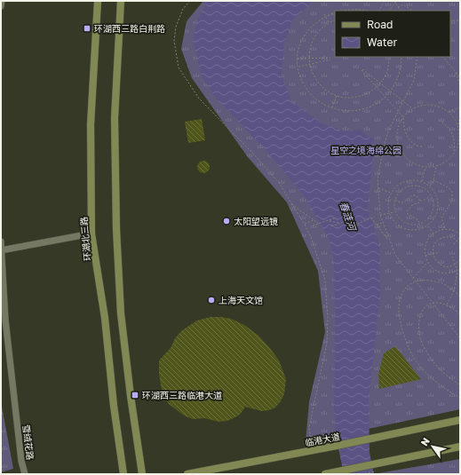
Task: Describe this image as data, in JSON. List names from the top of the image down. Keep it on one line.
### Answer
{"streets":{"main road":["环湖北三路","临港大道"],"street":["雪绒花路"]},"water":["春涟河"],"parks":["星空之境海绵公园"],"places":{"transit":["环湖西三路白荆路","环湖西三路临港大道"],"other":["太阳望远镜","上海天文馆"]},"legend":["Road","Water"],"north":"top left"}
